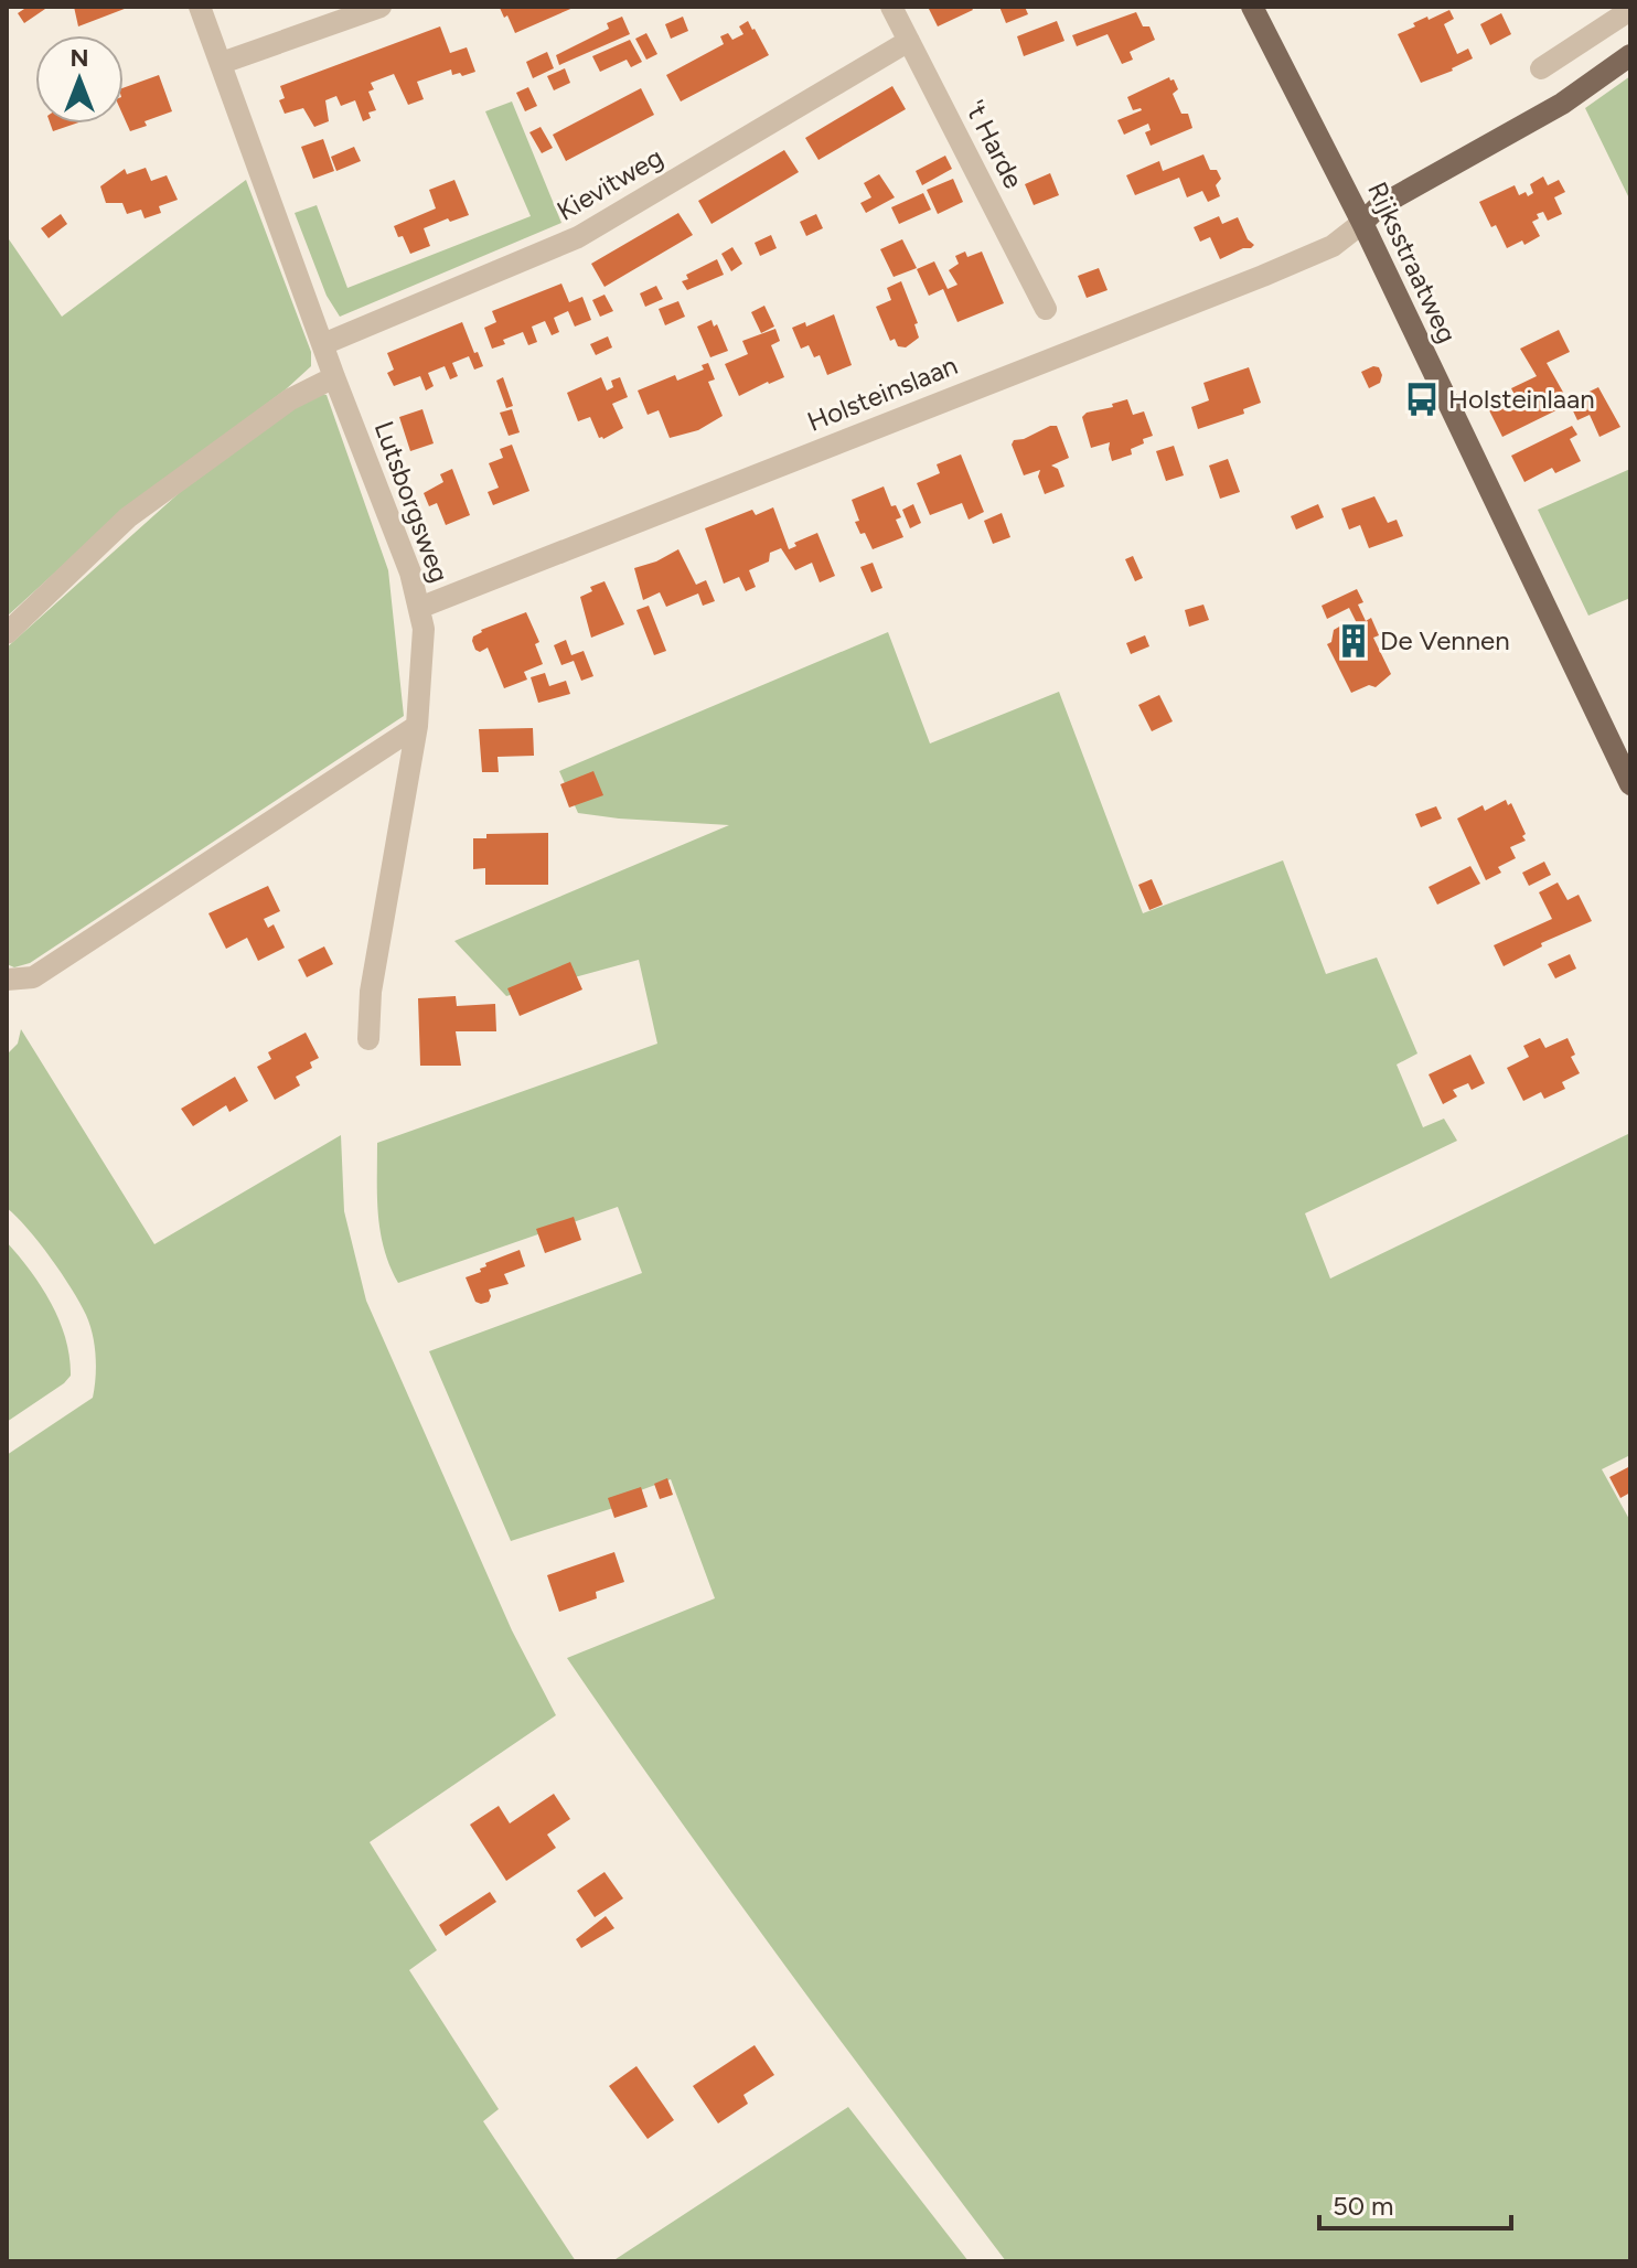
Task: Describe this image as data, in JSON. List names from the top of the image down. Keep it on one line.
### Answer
{"streets":{"main road":["Rijksstraatweg"],"street":["'t Harde","Kievitweg","Holsteinslaan","Lutsborgsweg"]},"crossings":[["'t Harde","Kievitweg"],["Kievitweg","Lutsborgsweg"],["Rijksstraatweg","Holsteinslaan"],["Holsteinslaan","Lutsborgsweg"]],"places":{"bus stop":["Holsteinlaan"],"building":["De Vennen"]},"scale_bar":"50 m","north":"top"}
